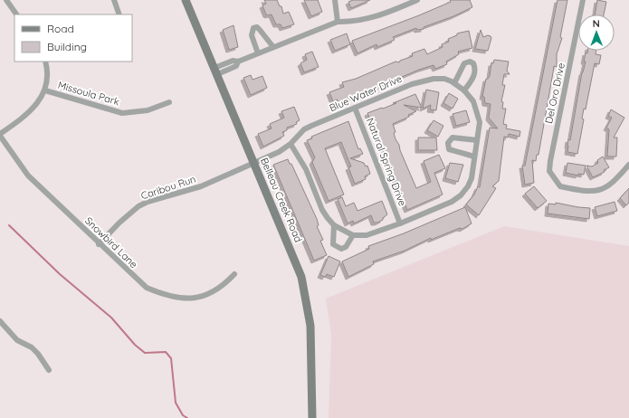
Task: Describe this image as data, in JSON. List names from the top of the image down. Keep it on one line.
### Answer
{"streets":{"main road":["Belleau Creek Road"],"street":["Missoula Park","Blue Water Drive","Del Oro Drive","Natural Spring Drive","Caribou Run","Snowbird Lane"]},"crossings":[["Blue Water Drive","Natural Spring Drive"],["Blue Water Drive","Caribou Run"],["Blue Water Drive","Belleau Creek Road"],["Caribou Run","Belleau Creek Road"],["Caribou Run","Snowbird Lane"]],"legend":["Road","Building"],"north":"top"}
